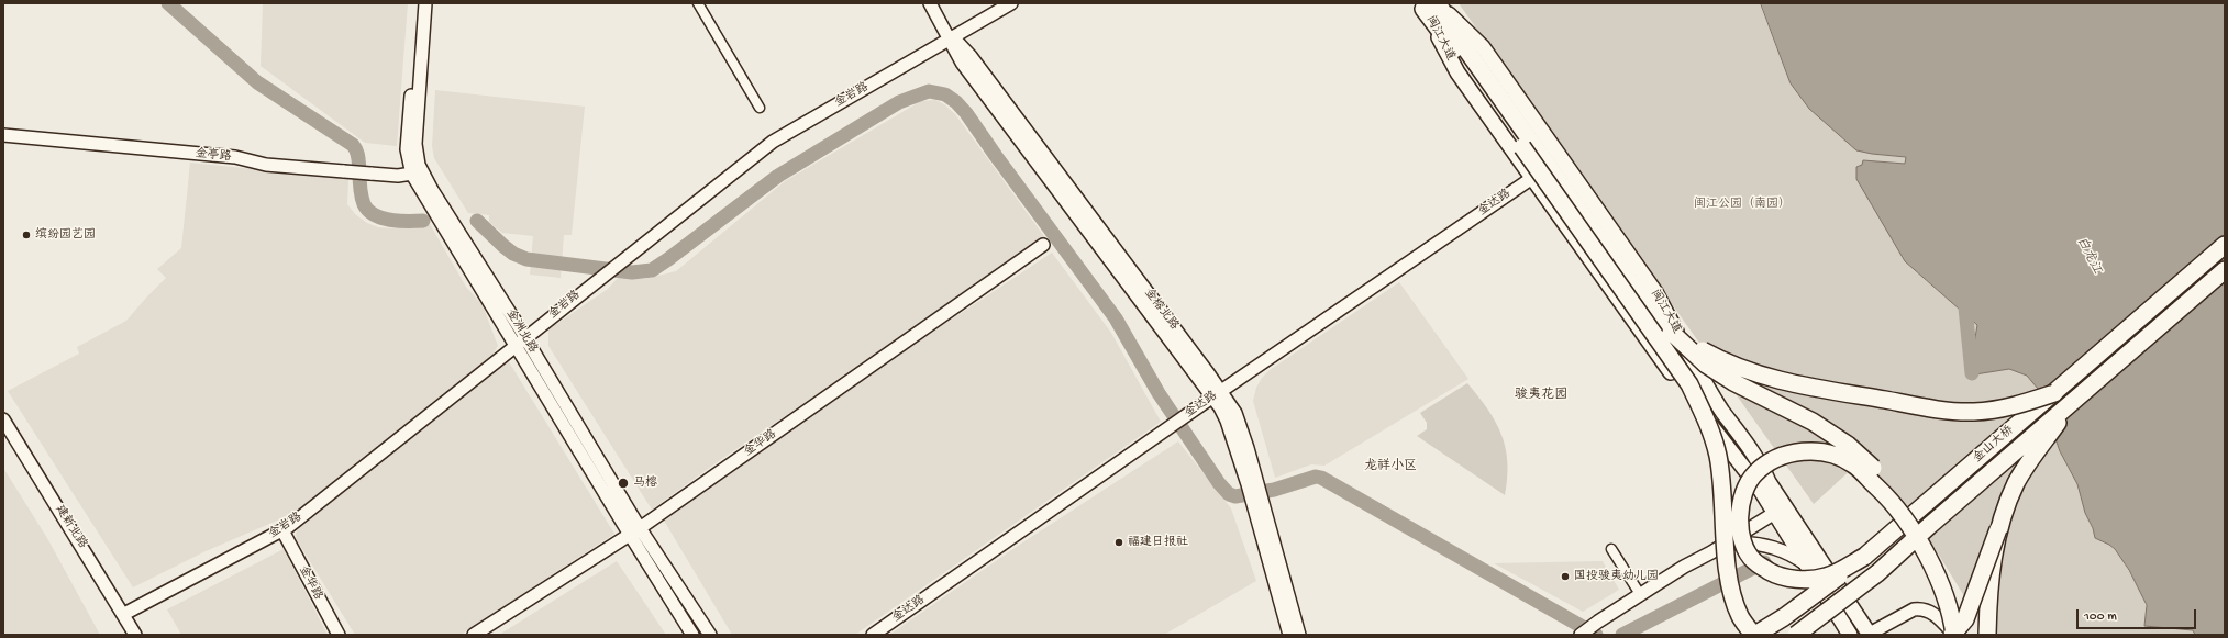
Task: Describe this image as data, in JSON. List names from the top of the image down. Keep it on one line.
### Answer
{"streets":{"highway":["金山大桥"],"main road":["闽江大道"],"street":["金岩路","金亭路","金达路","金榕北路","金洲北路","金华路","建新北路"]},"crossings":[["闽江大道","金达路"],["金岩路","金榕北路"],["金岩路","金洲北路"],["金岩路","金华路"],["金岩路","建新北路"],["金亭路","金洲北路"],["金达路","金榕北路"],["金洲北路","金华路"]],"districts":["骏夷花园","龙祥小区"],"water":["白龙江"],"parks":["闽江公园（南园）"],"places":["缤纷园艺园","马榕","福建日报社","国投骏夷幼儿园"],"scale_bar":"100 m"}
